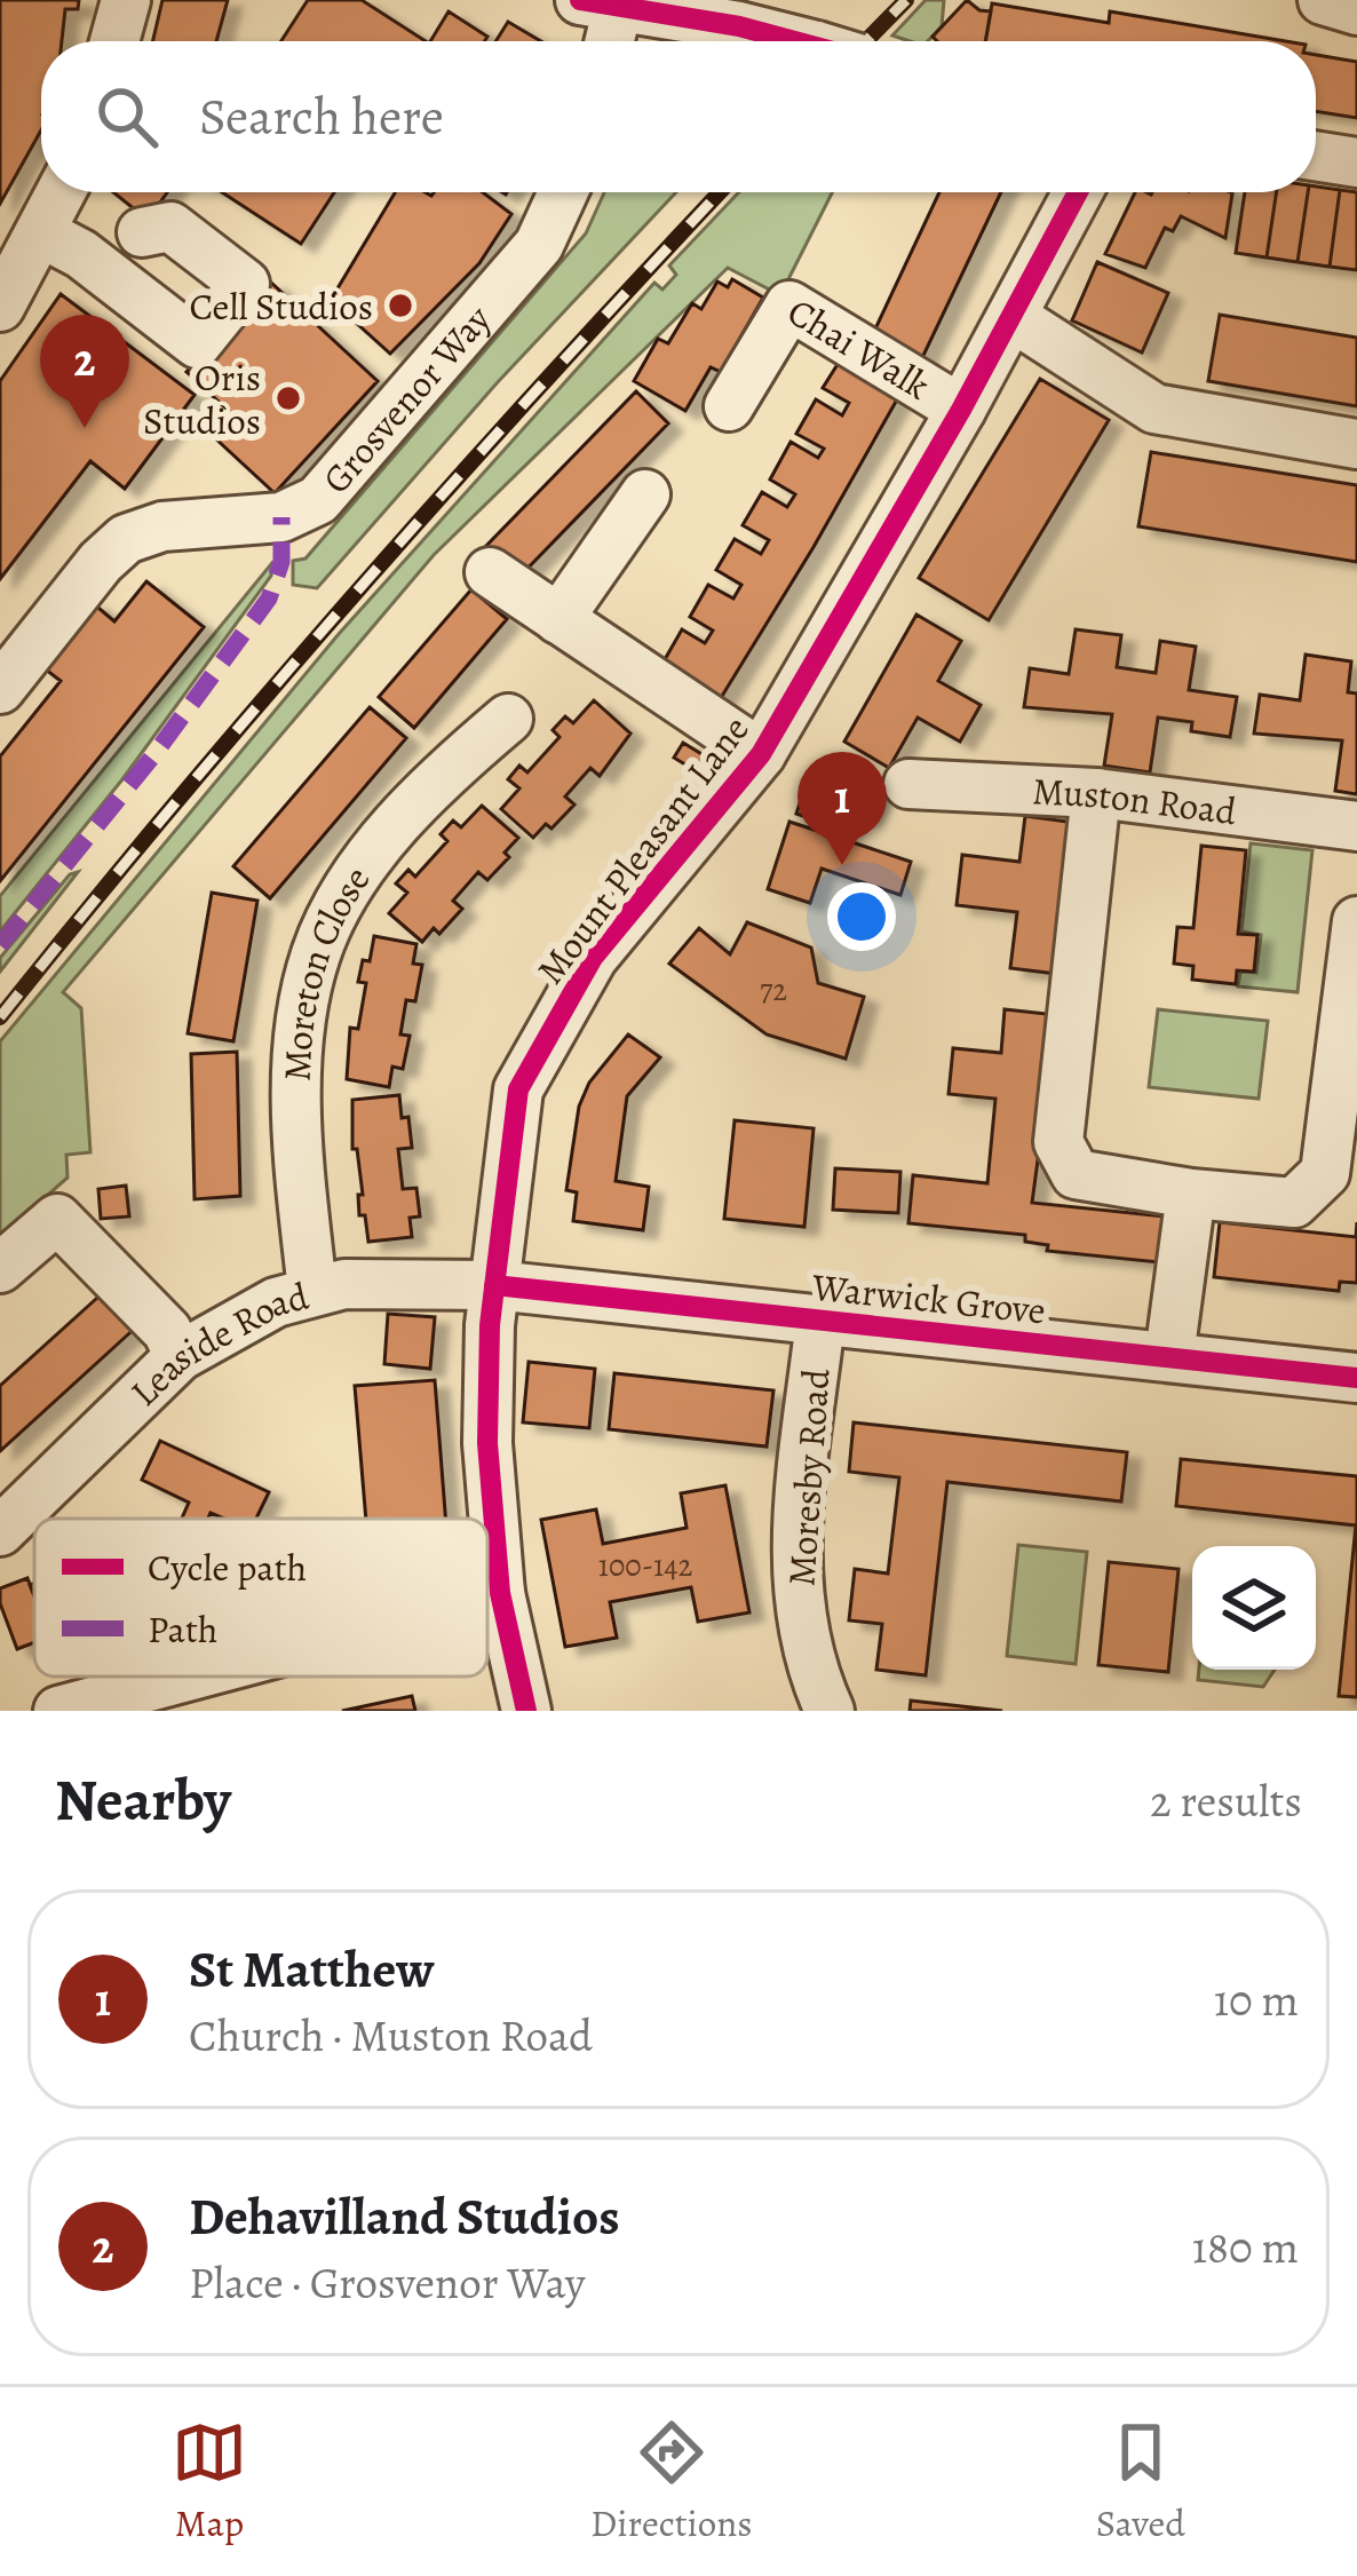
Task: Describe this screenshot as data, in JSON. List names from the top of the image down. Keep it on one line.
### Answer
{"streets":{"street":["Chai Walk","Grosvenor Way","Muston Road","Mount Pleasant Lane","Moreton Close","Warwick Grove","Leaside Road","Moresby Road"]},"crossings":[["Chai Walk","Mount Pleasant Lane"],["Mount Pleasant Lane","Warwick Grove"],["Mount Pleasant Lane","Leaside Road"],["Moreton Close","Leaside Road"],["Warwick Grove","Leaside Road"],["Warwick Grove","Moresby Road"]],"places":["Cell Studios","Oris Studios"],"house_numbers":["72","100-142"],"legend":["Cycle path","Path"],"page":{"search":"Search here","pins":["2","1"],"heading":["Nearby","2 results"],"list":[{"mark":"1","name":"St Matthew","note":"Church · Muston Road","value":"10 m"},{"mark":"2","name":"Dehavilland Studios","note":"Place · Grosvenor Way","value":"180 m"}],"nav":["Map","Directions","Saved"]}}
